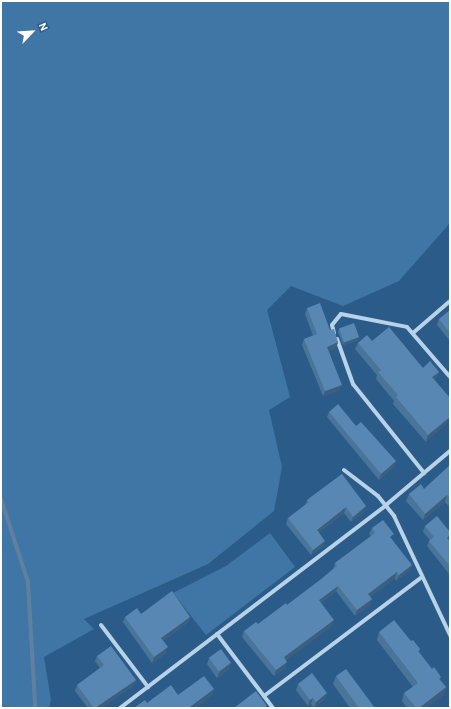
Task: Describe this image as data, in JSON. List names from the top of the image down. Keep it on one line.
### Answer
{"north":"top right"}
